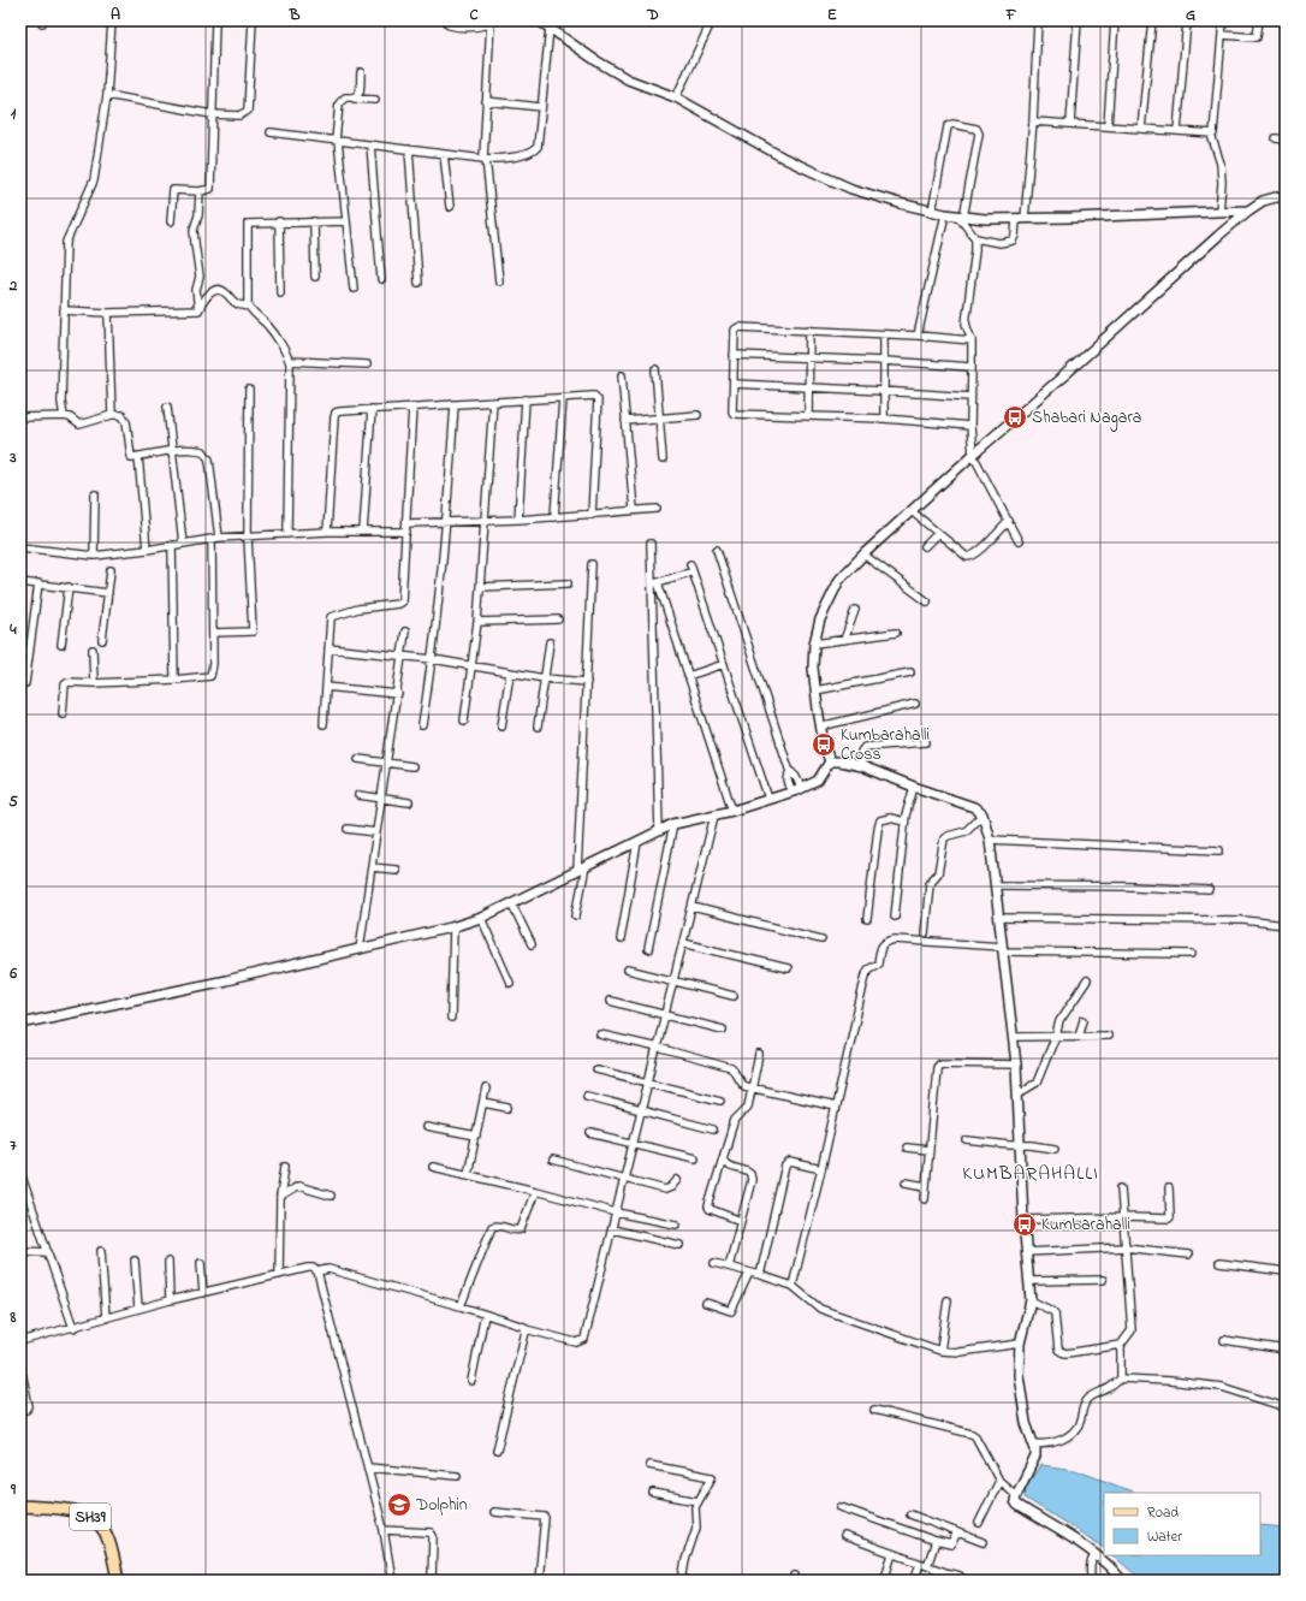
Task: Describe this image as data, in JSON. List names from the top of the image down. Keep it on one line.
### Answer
{"streets":{"main road":["SH39"]},"districts":["KUMBARAHALLI"],"places":{"bus stop":["Shabari Nagara","Kumbarahalli Cross","Kumbarahalli"],"school or university":["Dolphin"]},"legend":["Road","Water"],"grid":{"columns":["A","B","C","D","E","F","G"],"rows":["1","2","3","4","5","6","7","8","9"]}}
